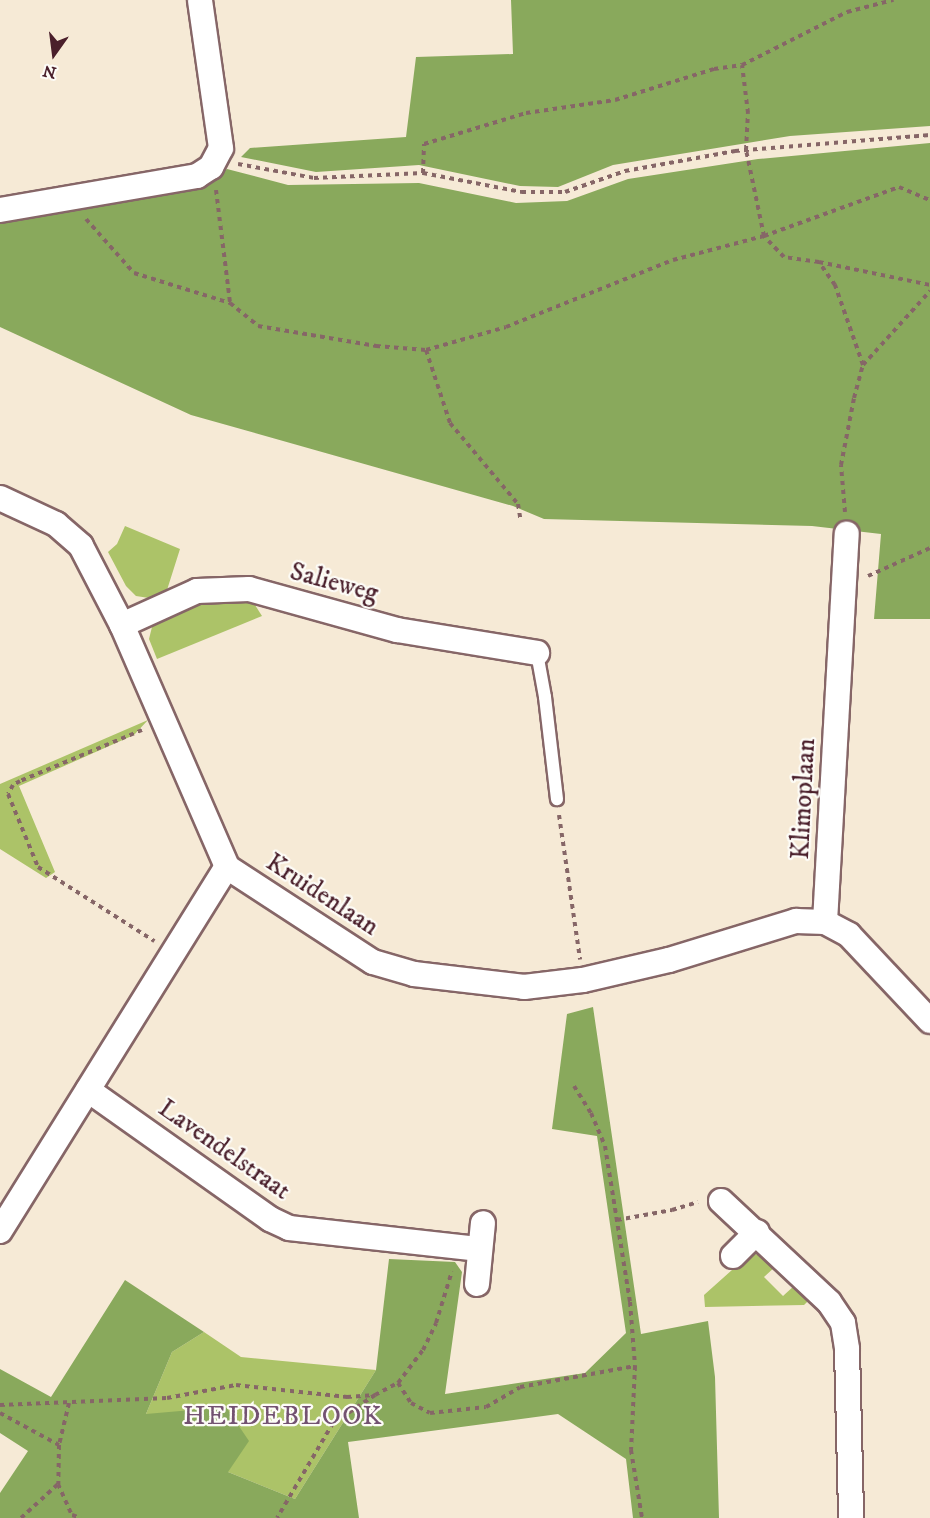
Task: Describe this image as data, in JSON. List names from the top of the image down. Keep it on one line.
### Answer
{"streets":{"street":["Salieweg","Klimoplaan","Kruidenlaan","Lavendelstraat"]},"crossings":[["Salieweg","Kruidenlaan"],["Klimoplaan","Kruidenlaan"]],"districts":["HEIDEBLOOK"],"north":"bottom"}
